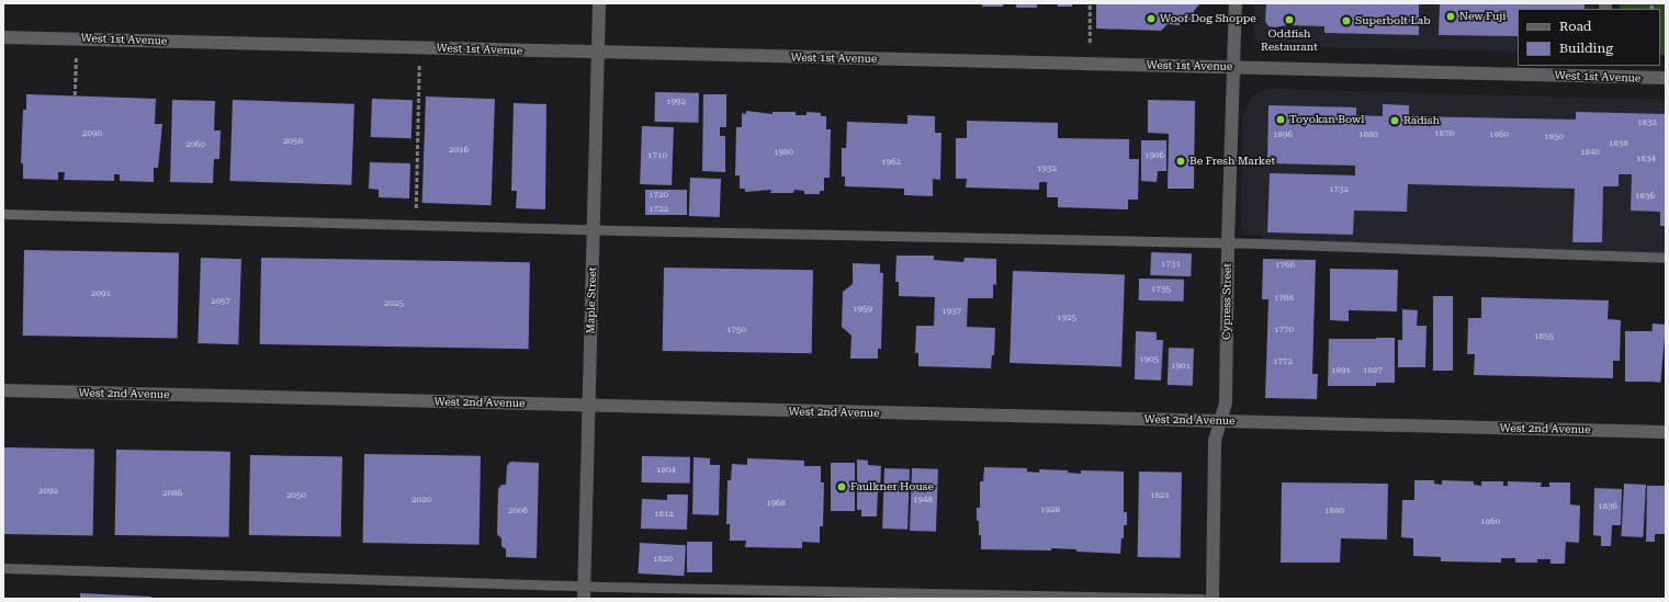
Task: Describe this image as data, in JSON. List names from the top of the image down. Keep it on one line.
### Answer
{"streets":{"street":["West 1st Avenue","Maple Street","Cypress Street","West 2nd Avenue"]},"crossings":[["West 1st Avenue","Maple Street"],["West 1st Avenue","Cypress Street"],["Maple Street","West 2nd Avenue"],["Cypress Street","West 2nd Avenue"]],"places":["New Fuji","Woof Dog Shoppe","Oddfish Restaurant","Superbolt Lab","Toyokan Bowl","Radish","Be Fresh Market","Faulkner House"],"house_numbers":["1992","1832","2090","1870","1896","1880","1860","1850","2050","1838","2060","2016","1980","1840","1710","1906","1834","1962","1932","1732","1720","1836","1722","1731","1766","1735","2091","1768","2057","2025","1959","1937","1925","1750","1770","1855","1905","1772","1901","1891","1887","1804","2092","2086","2050","1821","2020","1948","1968","1836","1928","2006","1880","1812","1860","1820"],"legend":["Road","Building"]}
